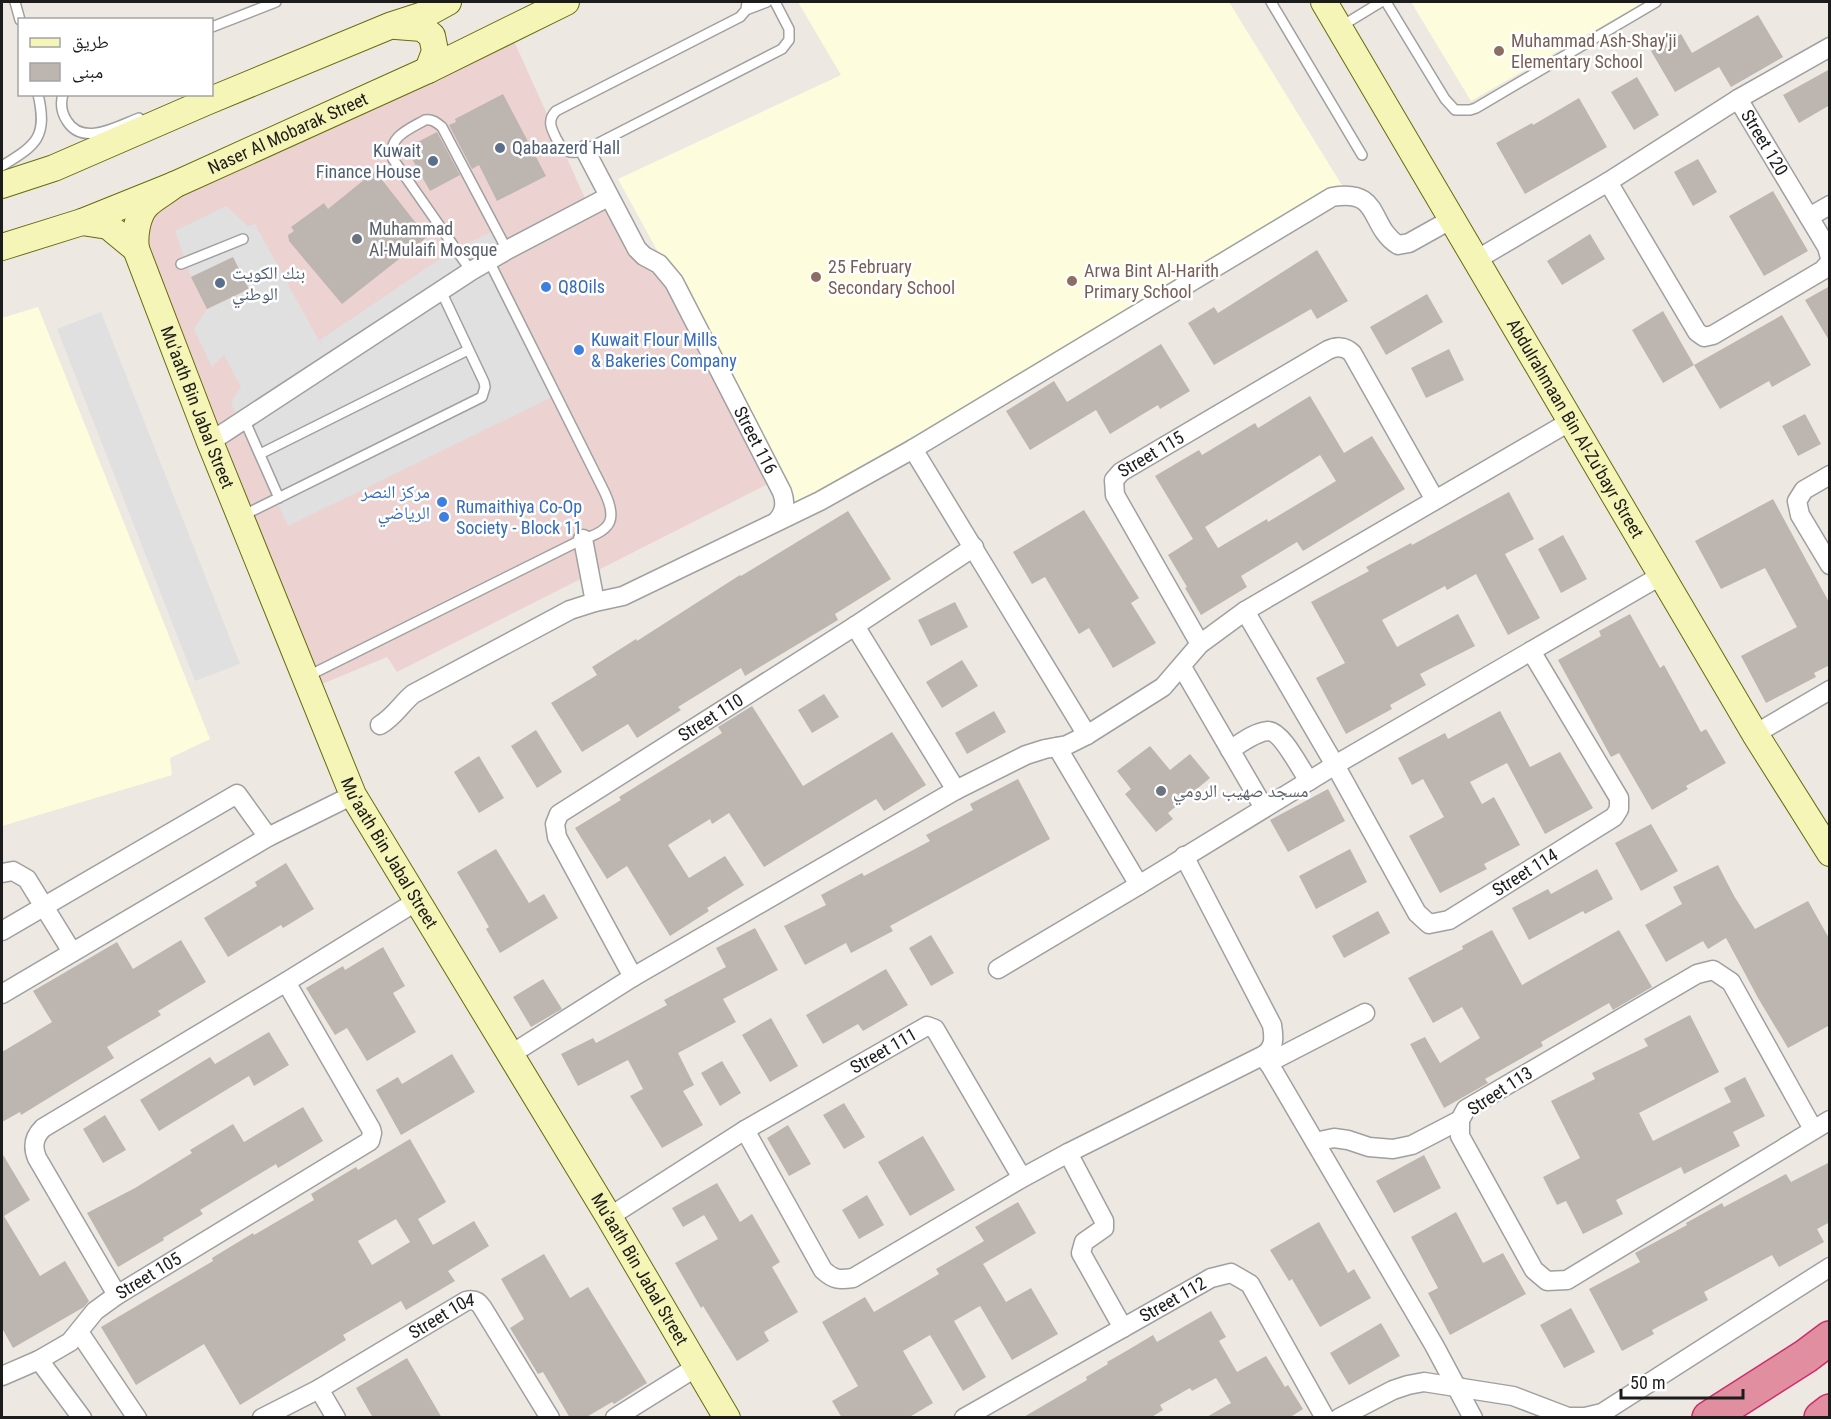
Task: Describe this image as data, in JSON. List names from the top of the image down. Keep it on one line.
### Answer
{"streets":{"street":["Naser Al Mobarak Street","Street 120","Mu'aath Bin Jabal Street","Abdulrahmaan Bin Al-Zu'bayr Street","Street 116","Street 115","Street 110","Street 114","Street 111","Street 113","Street 105","Street 112","Street 104"]},"crossings":[["Naser Al Mobarak Street","Mu'aath Bin Jabal Street"],["Street 120","Abdulrahmaan Bin Al-Zu'bayr Street"],["Mu'aath Bin Jabal Street","Street 111"],["Mu'aath Bin Jabal Street","Street 105"]],"places":["Muhammad Ash-Shay'ji Elementary School","Qabaazerd Hall","Kuwait Finance House","Muhammad Al-Mulaifi Mosque","25 February Secondary School","Arwa Bint Al-Harith Primary School","بنك الكويت الوطني","Q8Oils","Kuwait Flour Mills & Bakeries Company","مركز النصر الرياضي","Rumaithiya Co-Op Society - Block 11","مسجد صهيب الرومي"],"legend":["طريق","مبنى"],"scale_bar":"50 m"}
